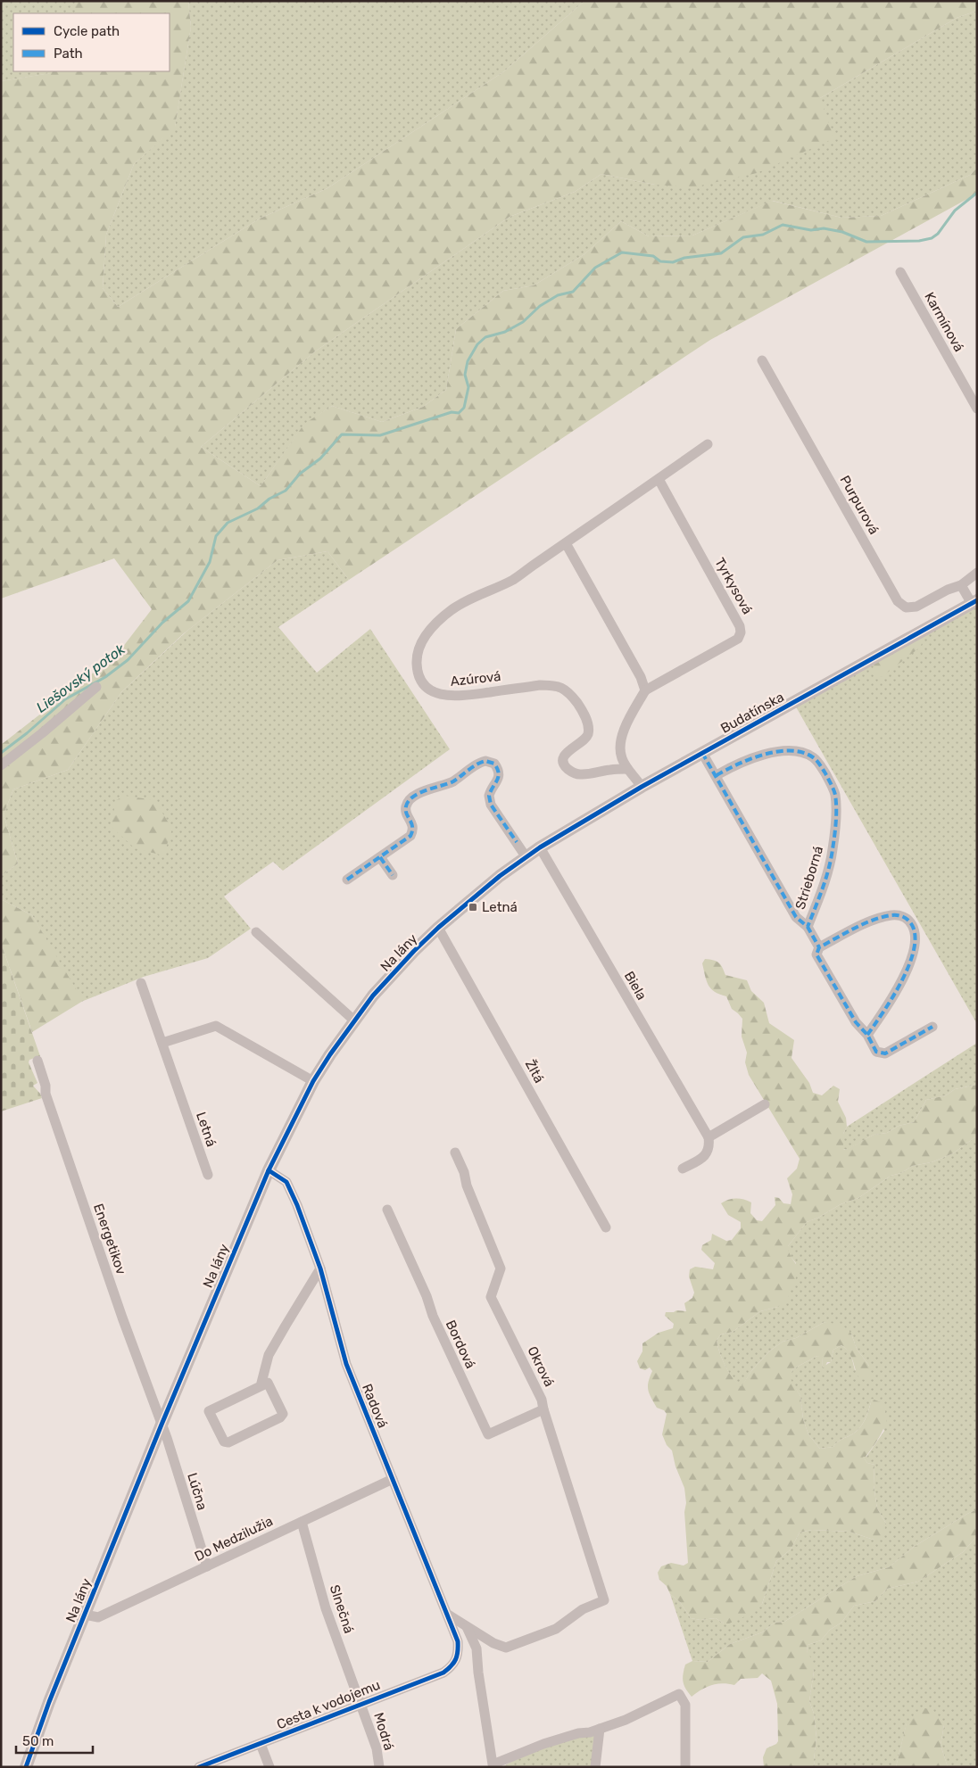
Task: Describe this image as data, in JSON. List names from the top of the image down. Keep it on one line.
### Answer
{"streets":{"street":["Karmínová","Purpurová","Tyrkysová","Azúrová","Budatínska","Strieborná","Na lány","Biela","Žltá","Letná","Energetikov","Bordová","Okrová","Radová","Lúčna","Do Medzilužia","Slnečná","Cesta k vodojemu","Modrá"]},"crossings":[["Budatínska","Strieborná"],["Budatínska","Na lány"],["Budatínska","Biela"],["Na lány","Biela"],["Na lány","Žltá"],["Na lány","Energetikov"],["Na lány","Radová"],["Na lány","Lúčna"],["Na lány","Do Medzilužia"],["Energetikov","Lúčna"],["Bordová","Okrová"],["Radová","Do Medzilužia"],["Radová","Cesta k vodojemu"],["Lúčna","Do Medzilužia"],["Do Medzilužia","Slnečná"],["Slnečná","Cesta k vodojemu"],["Slnečná","Modrá"],["Cesta k vodojemu","Modrá"]],"water":["Liešovský potok"],"places":{"transit":["Letná"]},"legend":["Cycle path","Path"],"scale_bar":"50 m"}
